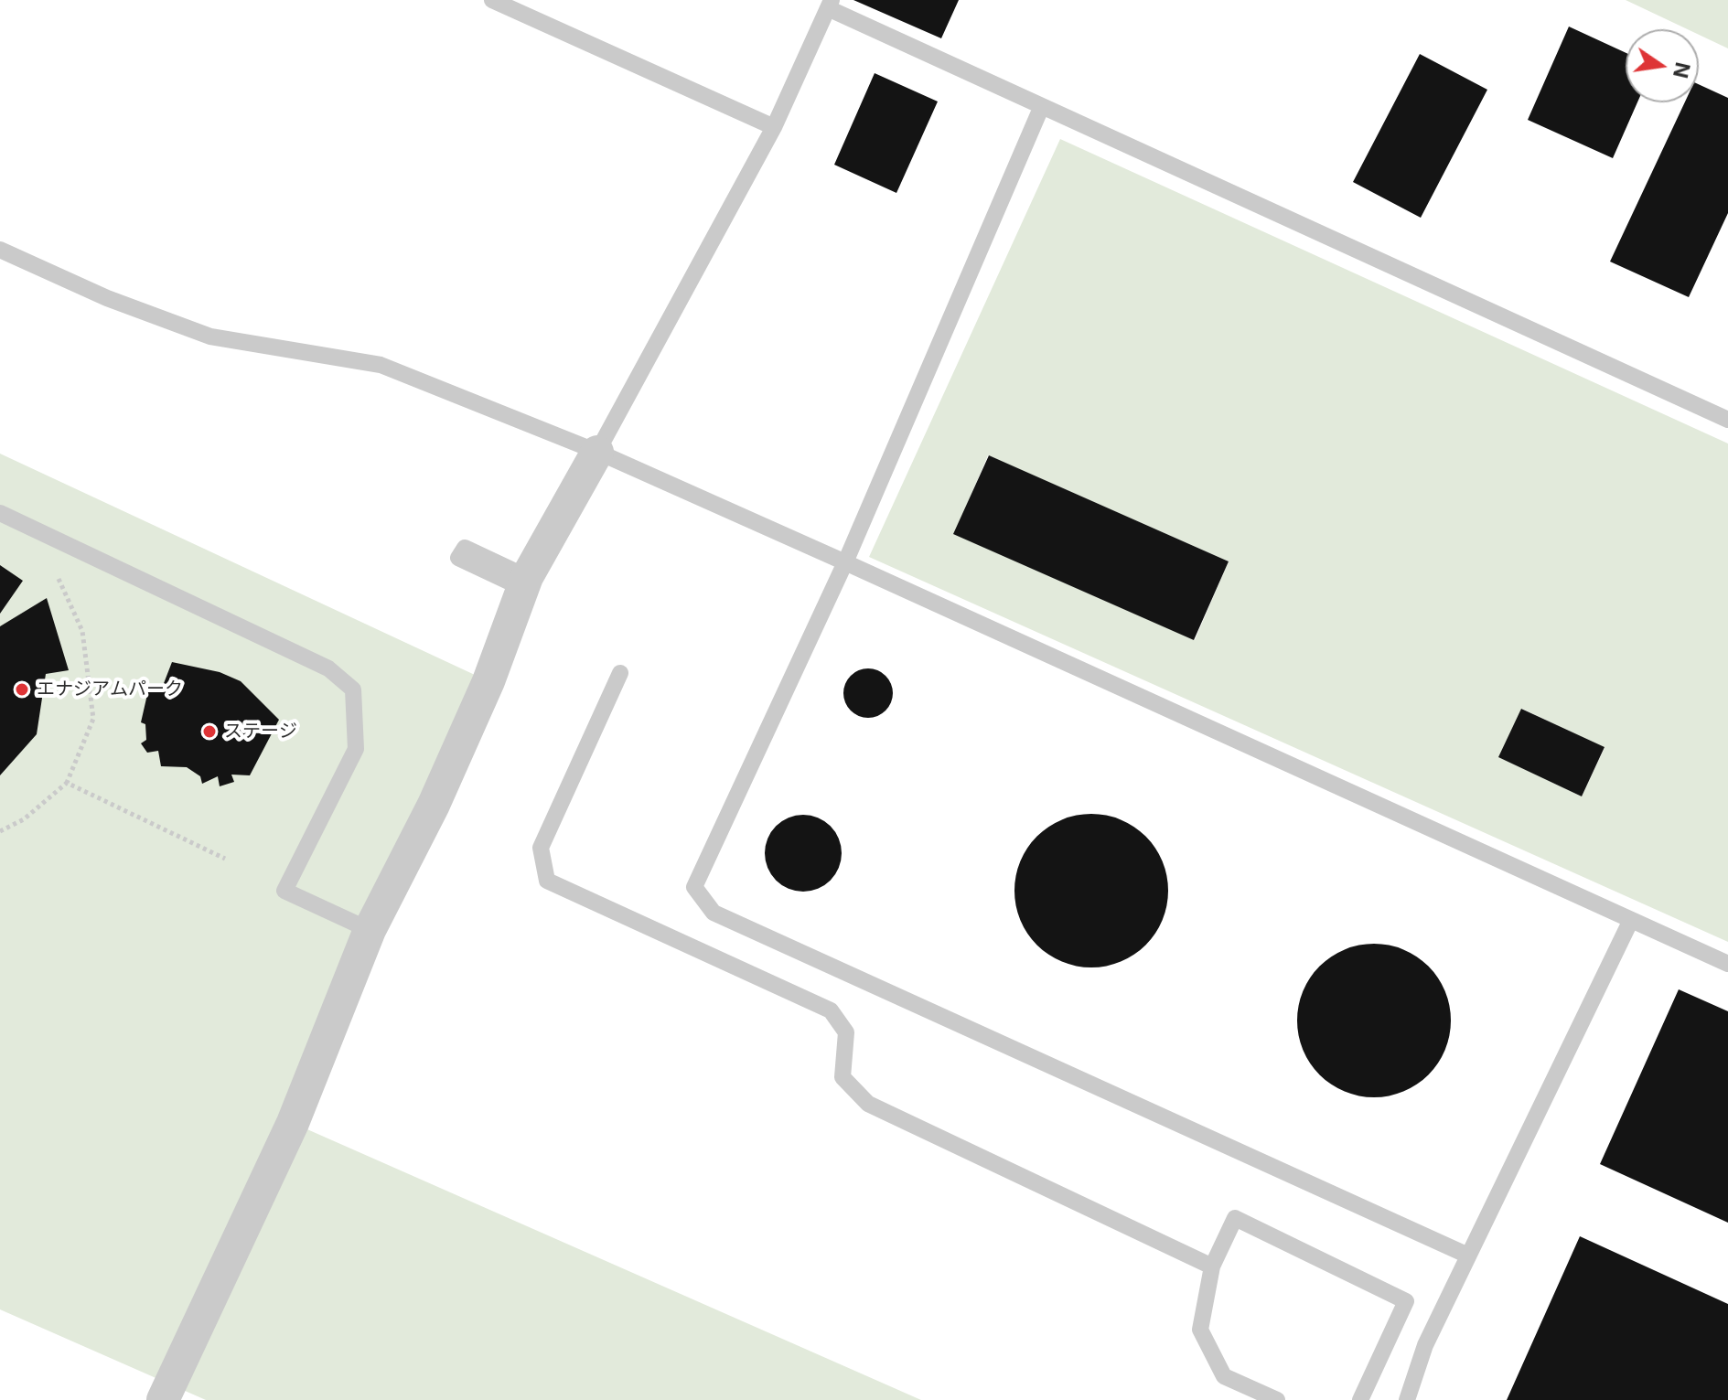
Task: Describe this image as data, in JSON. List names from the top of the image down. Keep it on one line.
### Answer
{"places":["エナジアムパーク","ステージ"],"north":"right"}
